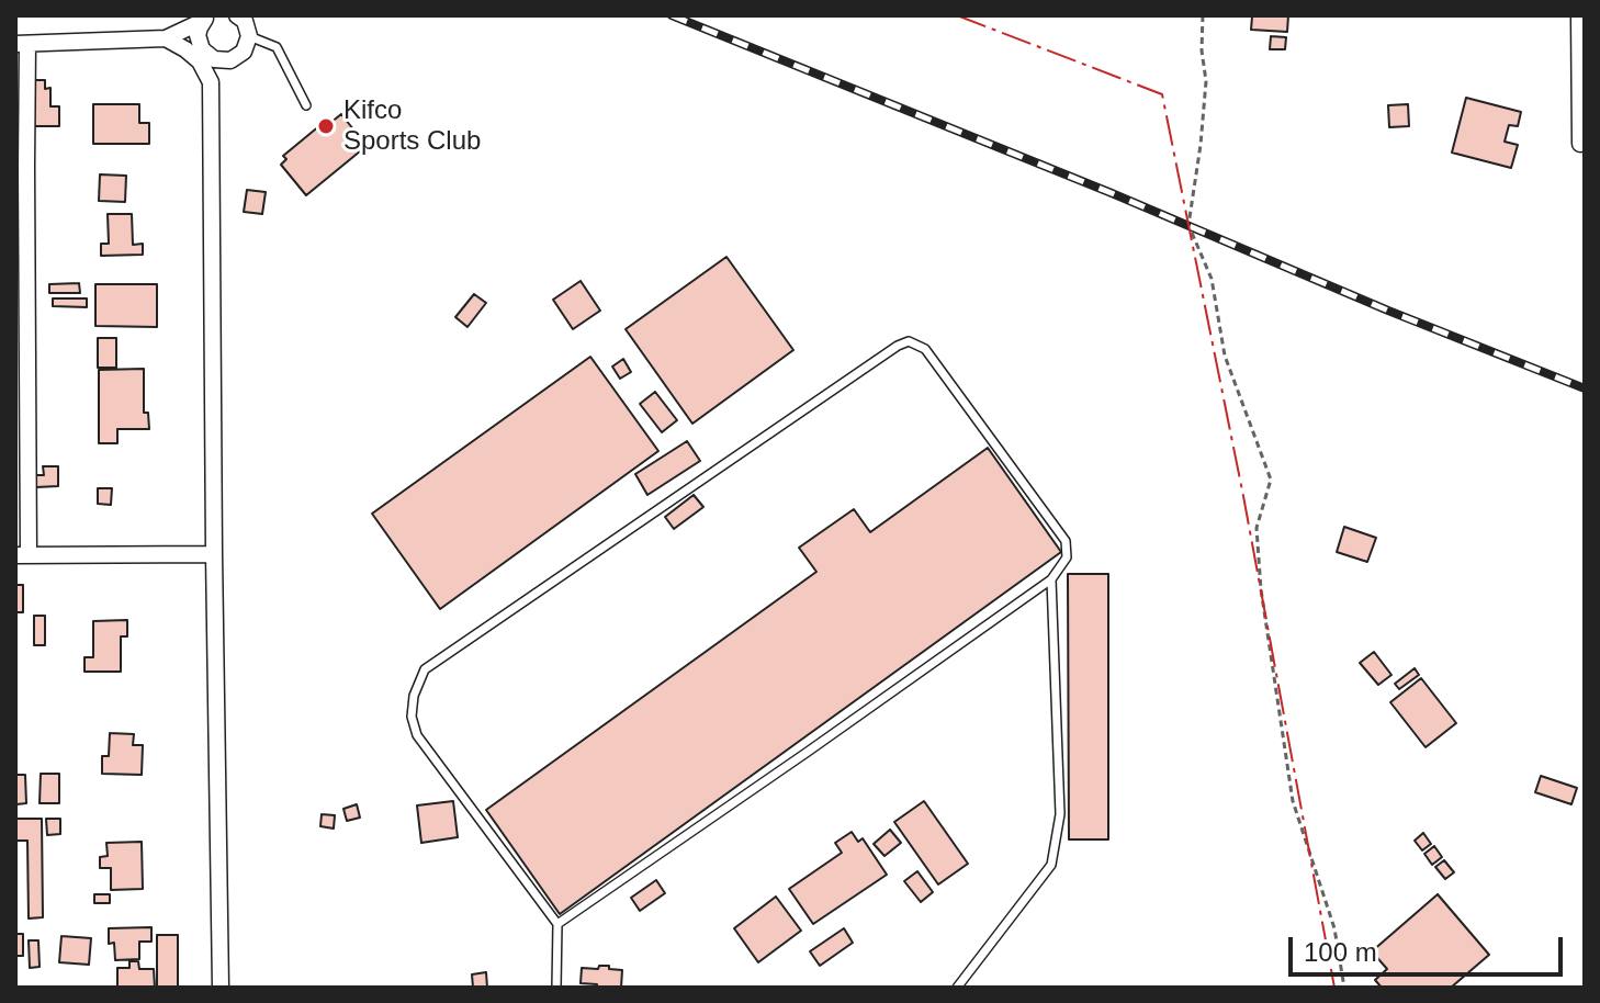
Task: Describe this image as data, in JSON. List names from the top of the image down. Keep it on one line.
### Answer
{"places":["Kifco Sports Club"],"scale_bar":"100 m"}
